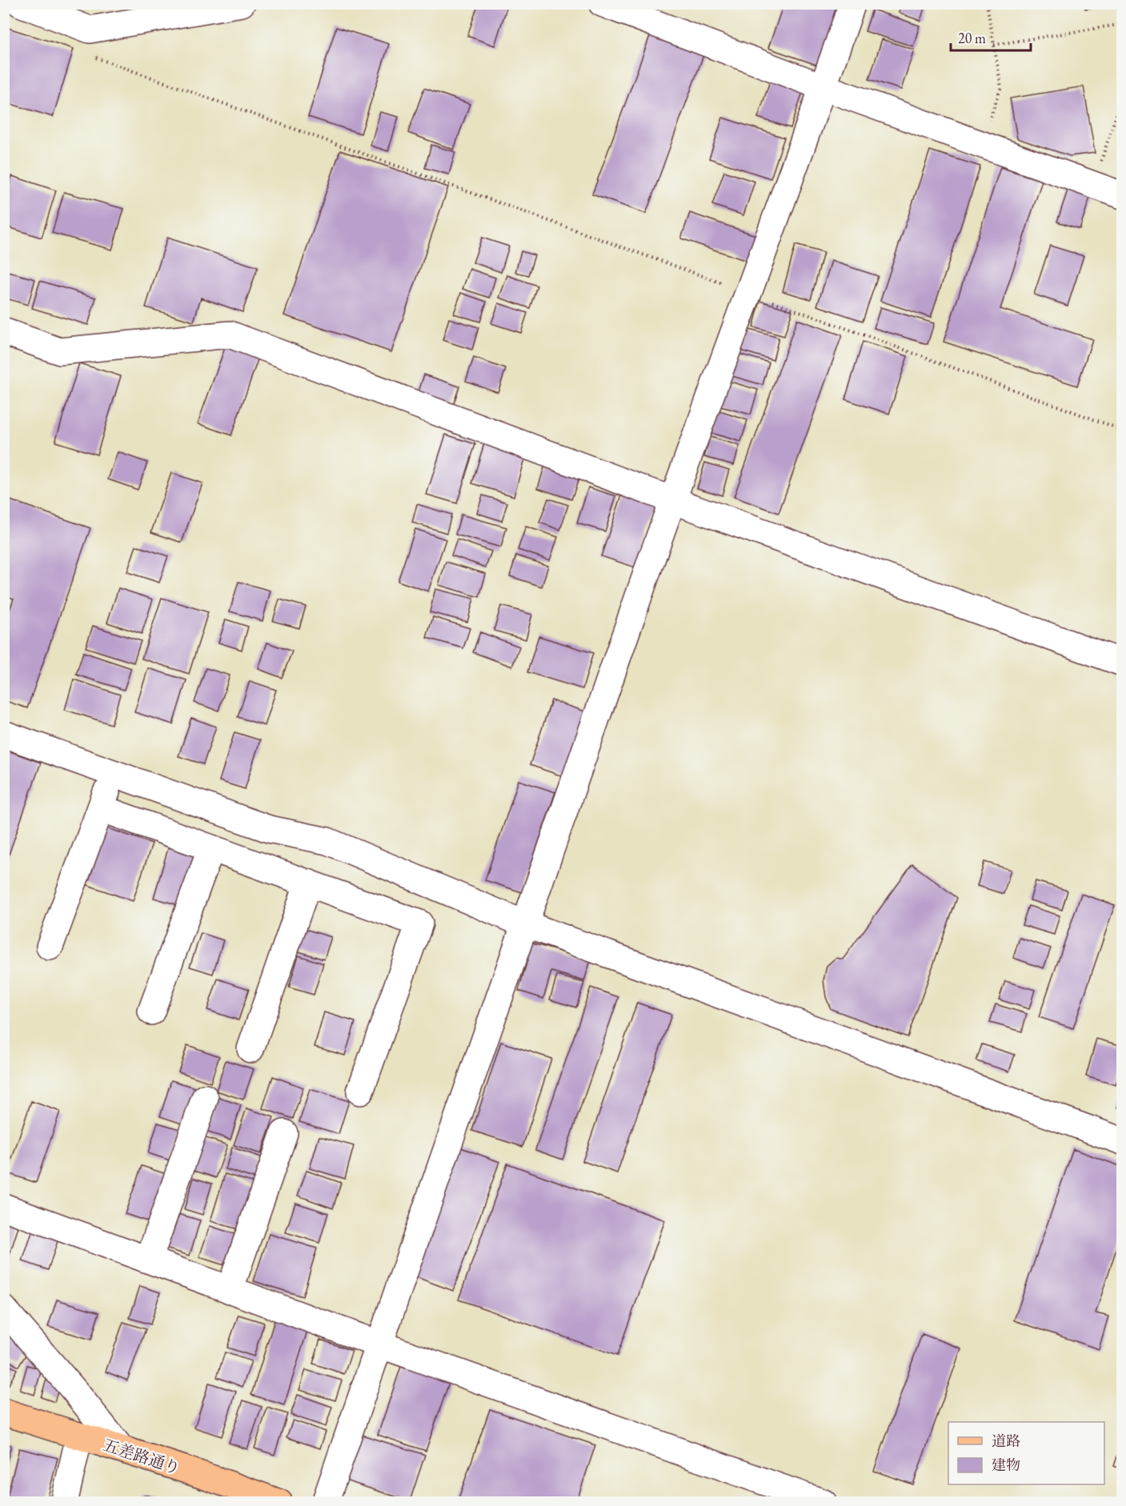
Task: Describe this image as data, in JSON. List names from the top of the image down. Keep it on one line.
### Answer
{"streets":{"main road":["五差路通り"]},"legend":["道路","建物"],"scale_bar":"20 m"}
